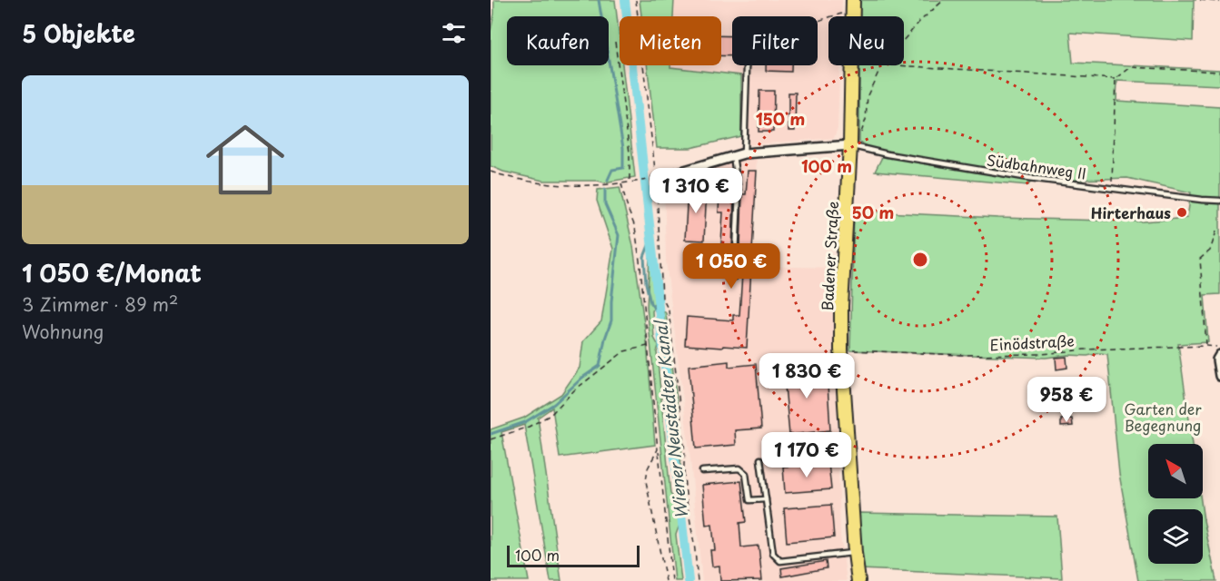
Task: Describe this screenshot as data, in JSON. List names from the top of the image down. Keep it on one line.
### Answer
{"streets":{"main road":["Badener Straße"],"lane":["Südbahnweg II"],"path":["Einödstraße"]},"crossings":[["Südbahnweg II","Badener Straße"],["Badener Straße","Einödstraße"]],"water":["Wiener Neustädter Kanal"],"parks":["Garten der Begegnung"],"places":["Hirterhaus"],"scale_bar":"100 m","north":"top left","page":{"heading":"5 Objekte","chip":["Kaufen","Mieten","Filter","Neu"],"list":[{"name":"1 050 €/Monat","note":"3 Zimmer · 89 m² · Wohnung"}],"price":["1 310 €","1 050 €","1 830 €","958 €","1 170 €"],"scale":"100 m"},"rings":["150 m","100 m","50 m"]}
